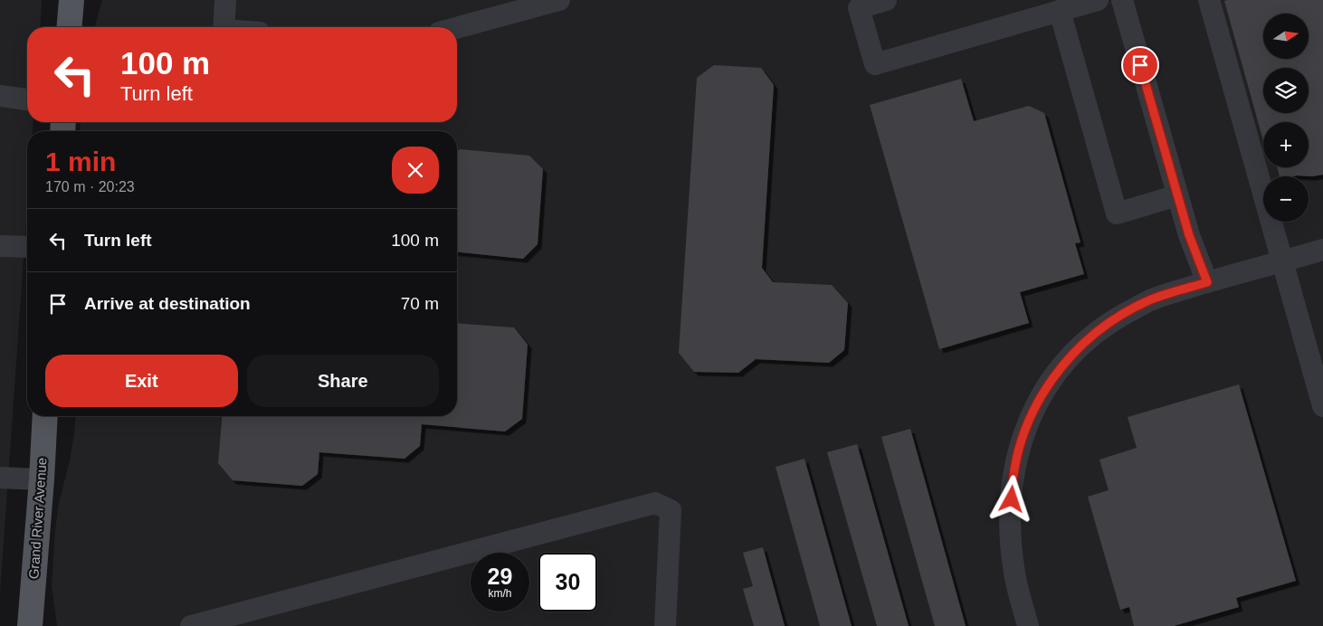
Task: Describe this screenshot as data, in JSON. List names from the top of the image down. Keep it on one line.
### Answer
{"streets":{"main road":["Grand River Avenue"]},"north":"right","page":{"map_buttons":["+","−"],"turn":["100 m","Turn left"],"heading":["1 min","170 m · 20:23"],"list":[{"name":"Turn left","value":"100 m"},{"name":"Arrive at destination","value":"70 m"}],"buttons":["Exit","Share"],"speed":"29 km/h","limit":"30"}}
